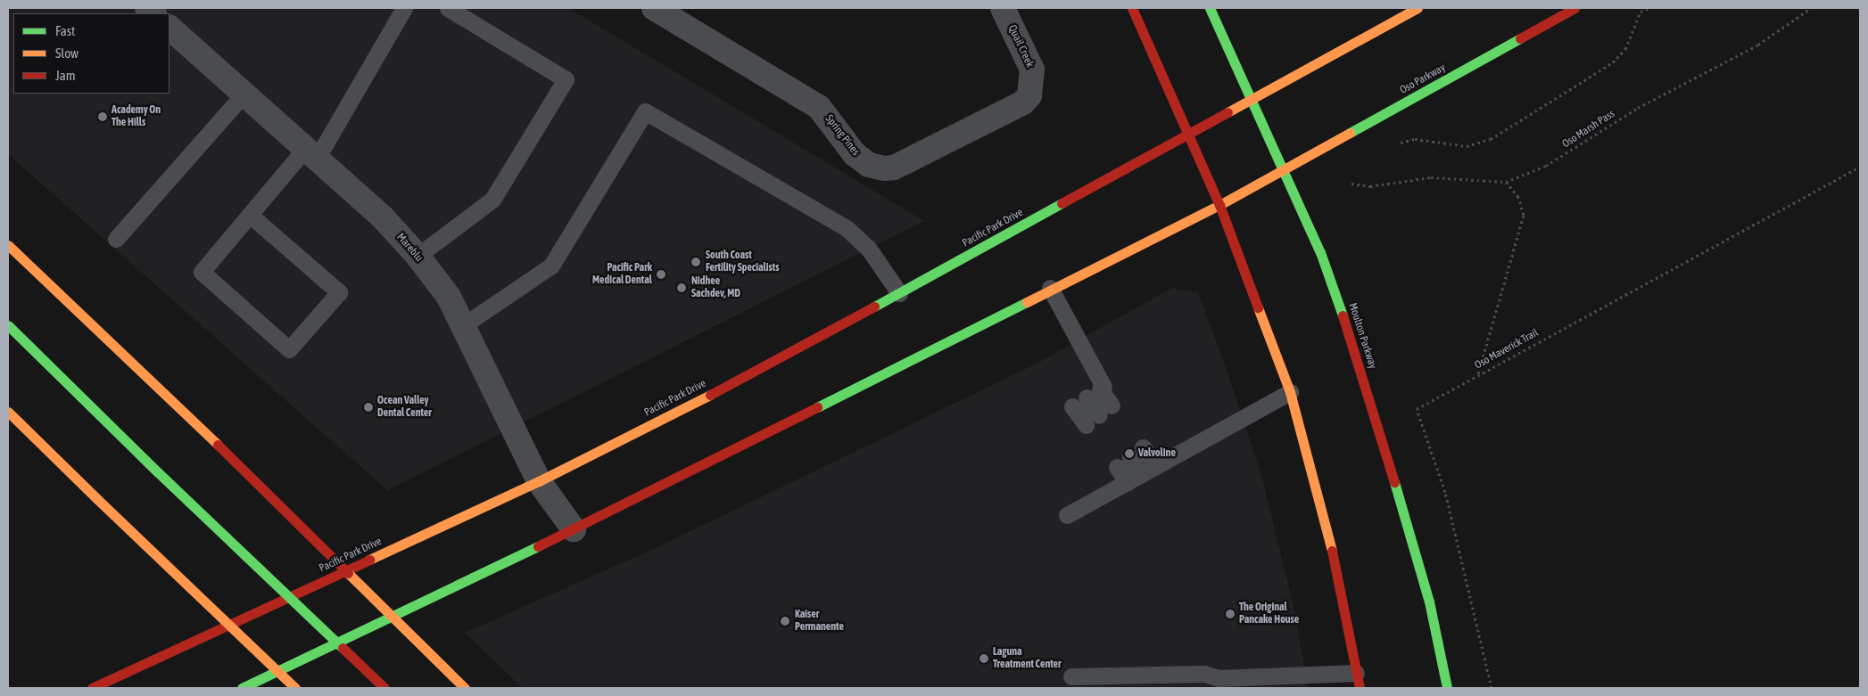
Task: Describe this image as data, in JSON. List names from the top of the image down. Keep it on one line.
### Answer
{"streets":{"main road":["Oso Parkway","Pacific Park Drive","Moulton Parkway"],"street":["Quail Creek","Spring Pines","Mareblu"],"path":["Oso Marsh Pass","Oso Maverick Trail"]},"crossings":[["Quail Creek","Spring Pines"],["Oso Parkway","Moulton Parkway"],["Pacific Park Drive","Mareblu"],["Pacific Park Drive","Moulton Parkway"]],"places":["Academy On The Hills","South Coast Fertility Specialists","Pacific Park Medical Dental","Nidhee Sachdev, MD","Ocean Valley Dental Center","Valvoline","The Original Pancake House","Kaiser Permanente","Laguna Treatment Center"],"legend":["Fast","Slow","Jam"]}
